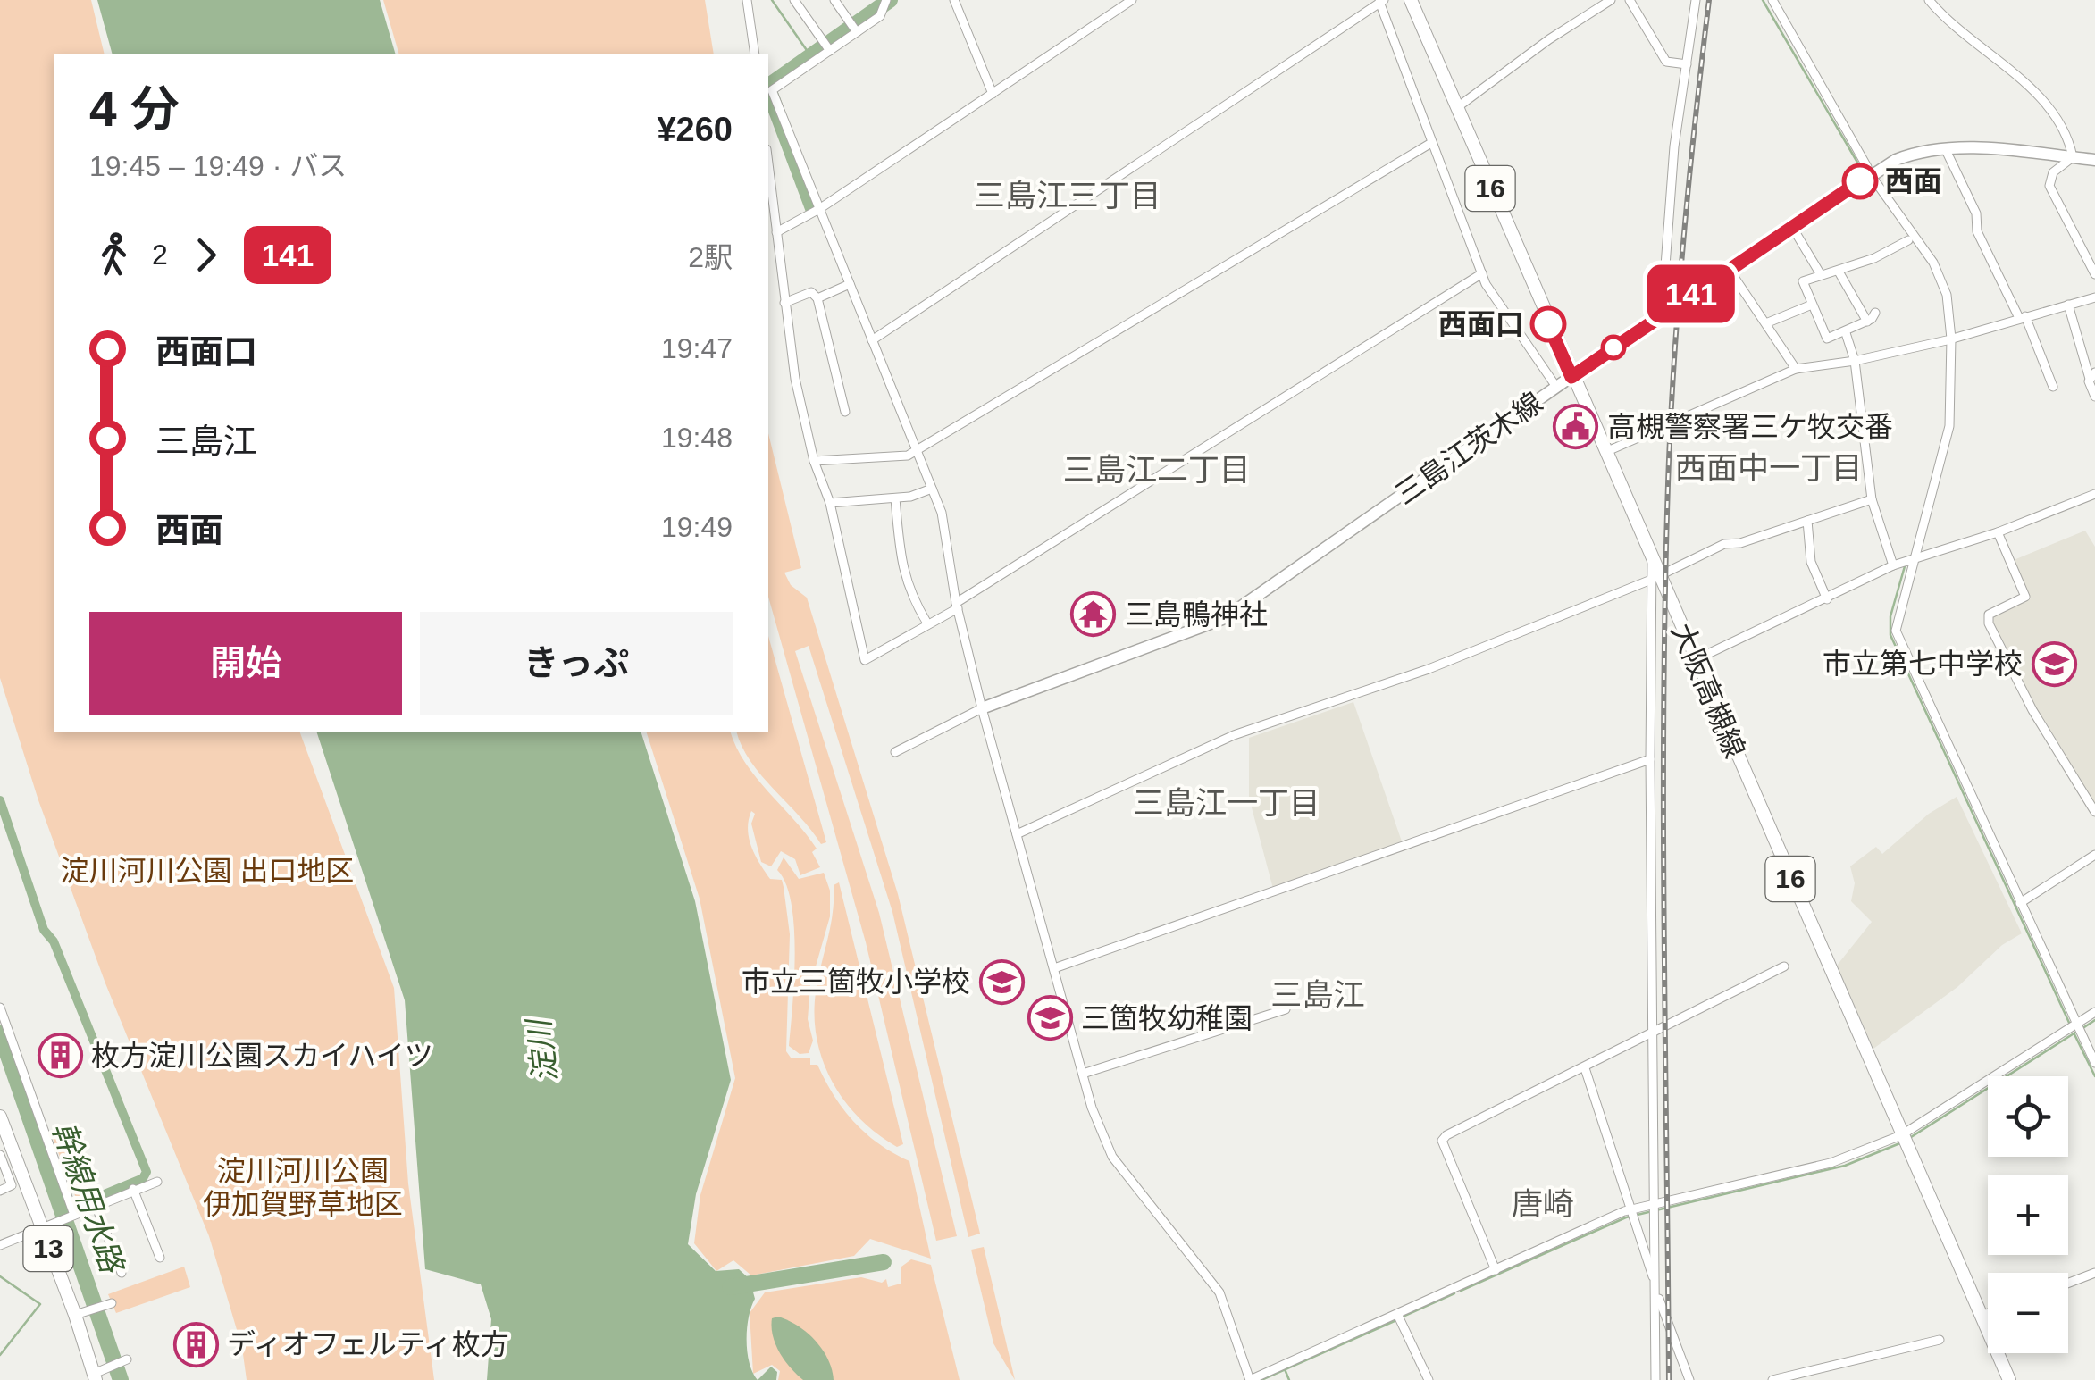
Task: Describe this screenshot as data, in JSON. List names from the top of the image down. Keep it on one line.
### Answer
{"streets":{"main road":["16","三島江茨木線","大阪高槻線","13"]},"crossings":[["三島江茨木線","大阪高槻線"]],"districts":["三島江三丁目","西面中一丁目","三島江二丁目","三島江一丁目","三島江","唐崎"],"water":["淀川","幹線用水路"],"parks":["淀川河川公園 出口地区","淀川河川公園 伊加賀野草地区"],"places":{"other":["西面","西面口"],"public building":["高槻警察署三ケ牧交番"],"temple":["三島鴨神社"],"school or university":["市立第七中学校","市立三箇牧小学校","三箇牧幼稚園"],"building":["枚方淀川公園スカイハイツ","ディオフェルティ枚方"]},"lines":["bus line 141"],"page":{"on_map":"141","heading":["4 分","19:45 – 19:49 · バス","¥260"],"legs":["2","141","2駅"],"list":[{"name":"西面口","value":"19:47"},{"name":"三島江","value":"19:48"},{"name":"西面","value":"19:49"}],"buttons":["開始","きっぷ"],"map_buttons":["+","−"]}}
